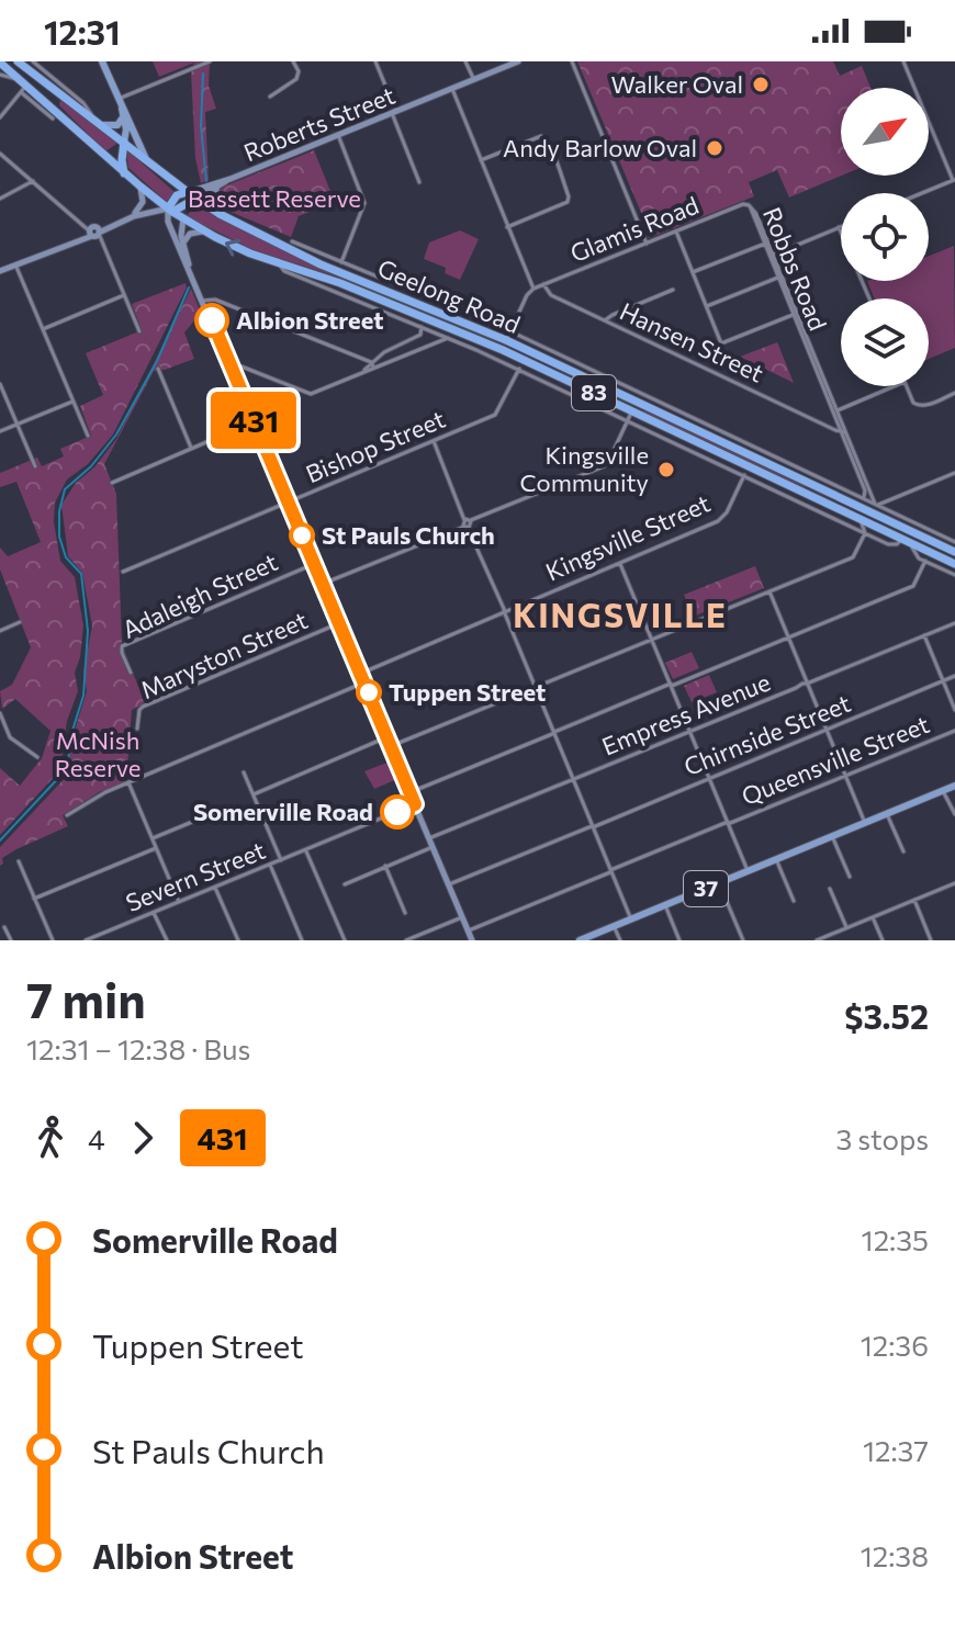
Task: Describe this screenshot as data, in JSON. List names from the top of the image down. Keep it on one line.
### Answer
{"streets":{"highway":["Geelong Road","83"],"main road":["Roberts Street","37"],"street":["Glamis Road","Robbs Road","Hansen Street","Bishop Street","Kingsville Street","Adaleigh Street","Maryston Street","Empress Avenue","Chirnside Street","Queensville Street","Severn Street"]},"crossings":[["Roberts Street","Geelong Road"],["Glamis Road","Robbs Road"],["Glamis Road","Hansen Street"],["Robbs Road","Geelong Road"],["Robbs Road","Hansen Street"],["Geelong Road","Bishop Street"],["Geelong Road","Kingsville Street"]],"districts":["KINGSVILLE"],"parks":["Bassett Reserve","McNish Reserve"],"places":["Walker Oval","Andy Barlow Oval","Albion Street","Kingsville Community","St Pauls Church","Tuppen Street","Somerville Road"],"lines":["bus line 431"],"north":"top right","page":{"status":"12:31","on_map":"431","heading":["7 min","12:31 – 12:38 · Bus","$3.52"],"legs":["4","431","3 stops"],"list":[{"name":"Somerville Road","value":"12:35"},{"name":"Tuppen Street","value":"12:36"},{"name":"St Pauls Church","value":"12:37"},{"name":"Albion Street","value":"12:38"}]}}
